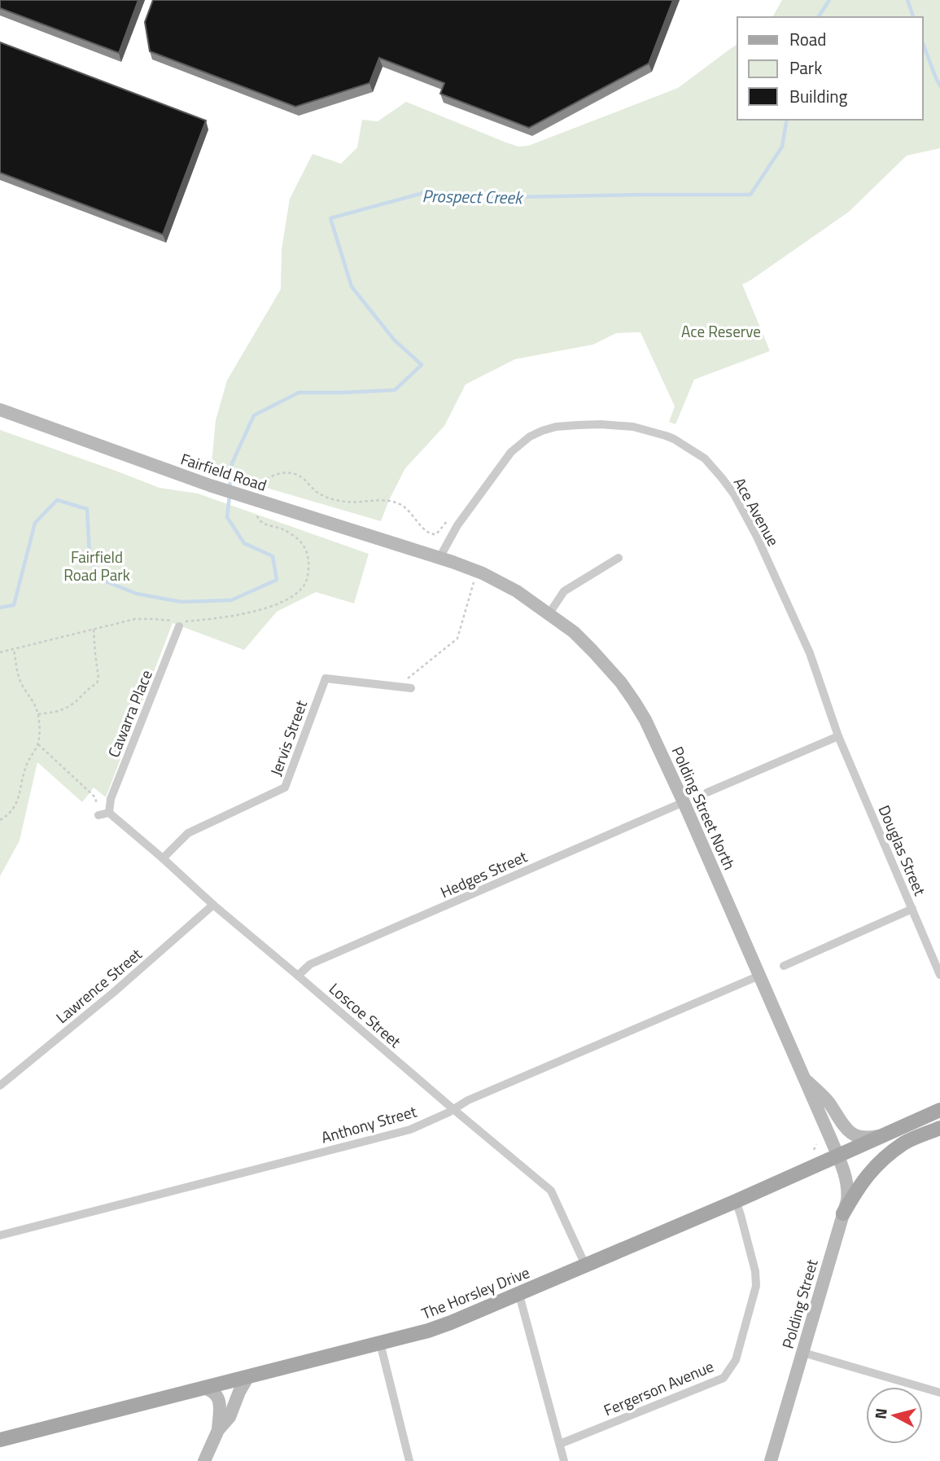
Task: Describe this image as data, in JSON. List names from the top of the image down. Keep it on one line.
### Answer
{"streets":{"main road":["Fairfield Road","Polding Street North","The Horsley Drive","Polding Street"],"street":["Ace Avenue","Cawarra Place","Jervis Street","Douglas Street","Hedges Street","Lawrence Street","Loscoe Street","Anthony Street","Fergerson Avenue"]},"crossings":[["Fairfield Road","Ace Avenue"],["Fairfield Road","Polding Street North"],["Ace Avenue","Polding Street North"],["Ace Avenue","Douglas Street"],["Cawarra Place","Loscoe Street"],["Jervis Street","Loscoe Street"],["Polding Street North","Hedges Street"],["Polding Street North","Anthony Street"],["Polding Street North","The Horsley Drive"],["Polding Street North","Polding Street"],["Hedges Street","Loscoe Street"],["Lawrence Street","Loscoe Street"],["Loscoe Street","Anthony Street"],["Loscoe Street","The Horsley Drive"],["The Horsley Drive","Polding Street"],["The Horsley Drive","Fergerson Avenue"]],"water":["Prospect Creek"],"parks":["Ace Reserve","Fairfield Road Park"],"legend":["Road","Park","Building"],"north":"left"}
